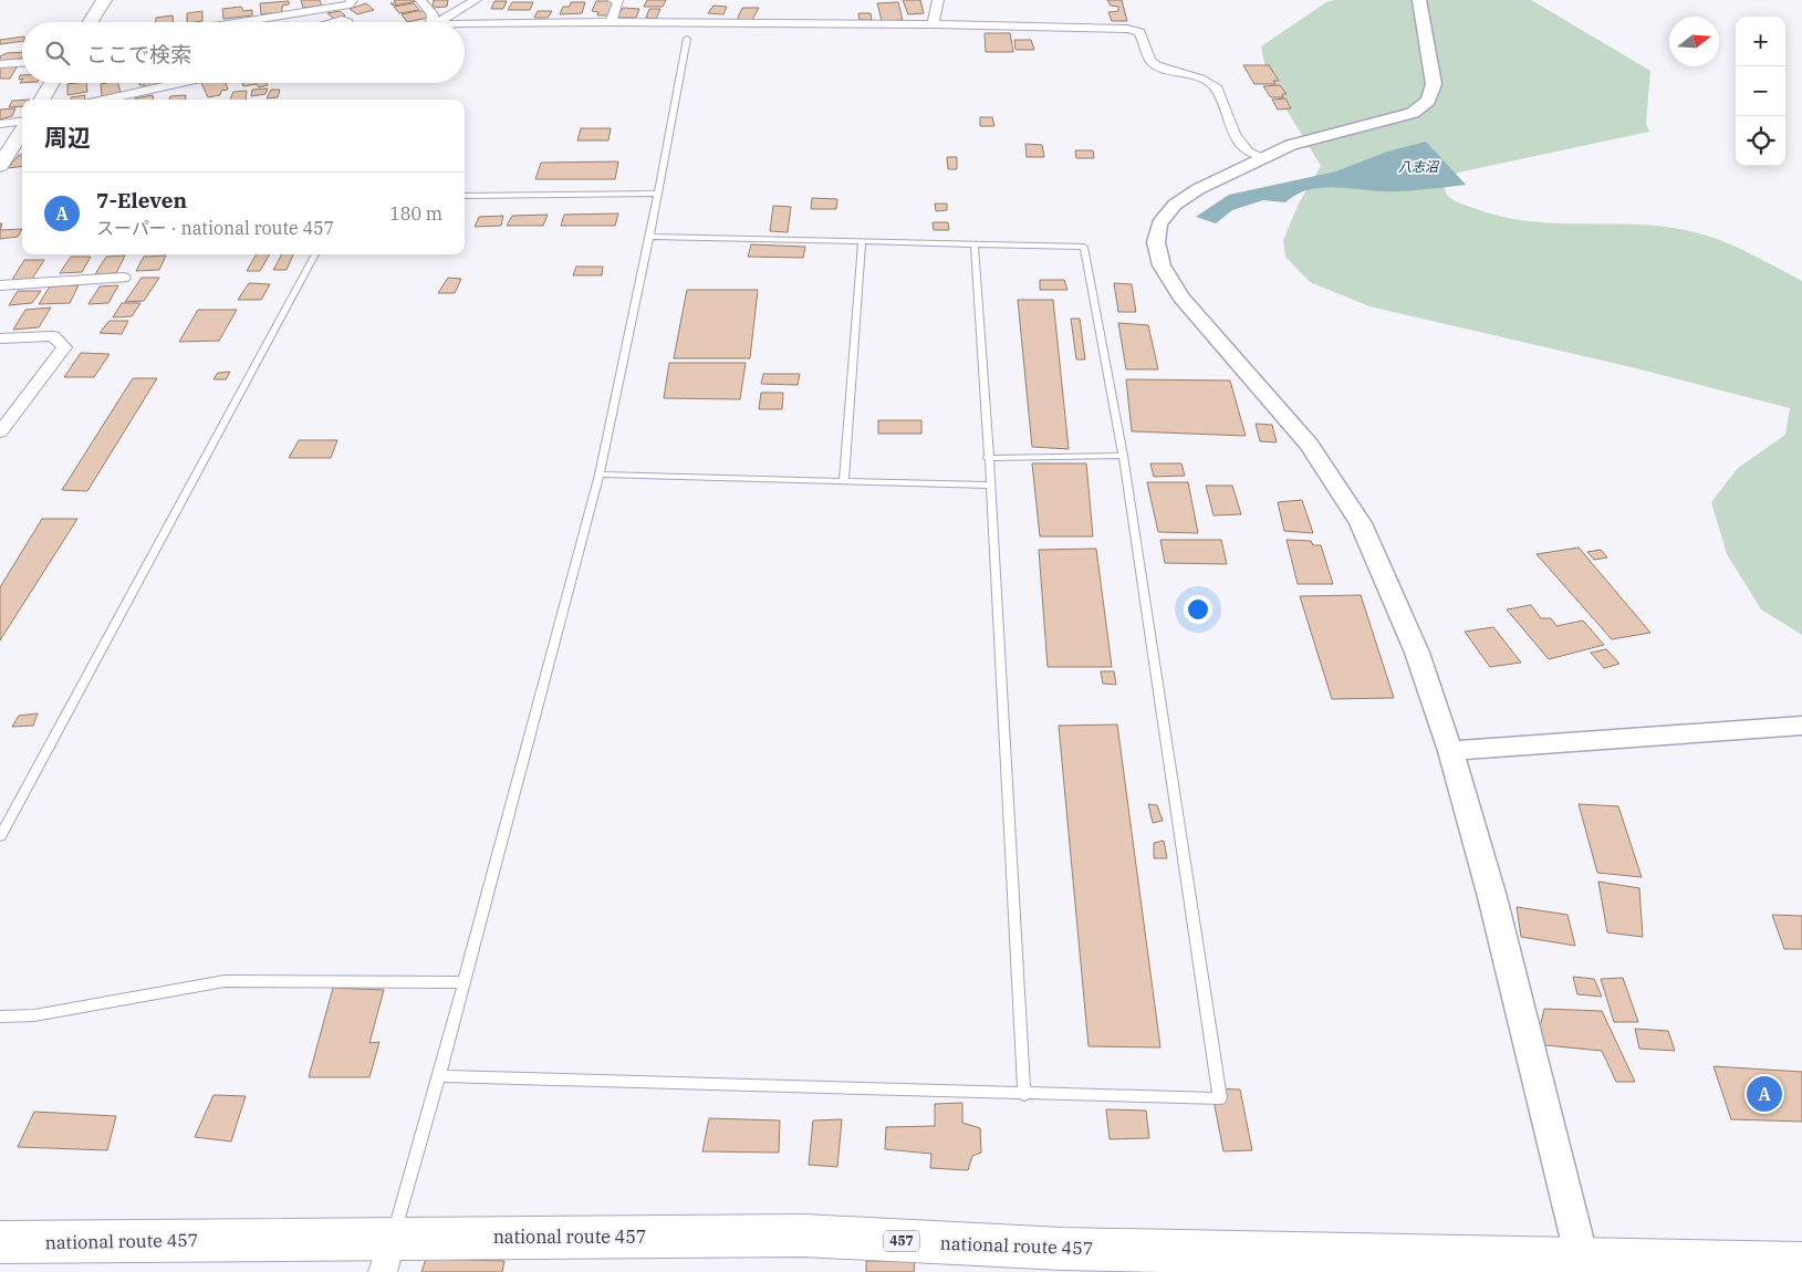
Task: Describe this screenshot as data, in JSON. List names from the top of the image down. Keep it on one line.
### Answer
{"streets":{"highway":["national route 457","457"]},"water":["八志沼"],"north":"right","page":{"map_buttons":["+","−"],"search":"ここで検索","heading":"周辺","list":[{"mark":"A","name":"7-Eleven","note":"スーパー · national route 457","value":"180 m"}],"pins":"A"}}
